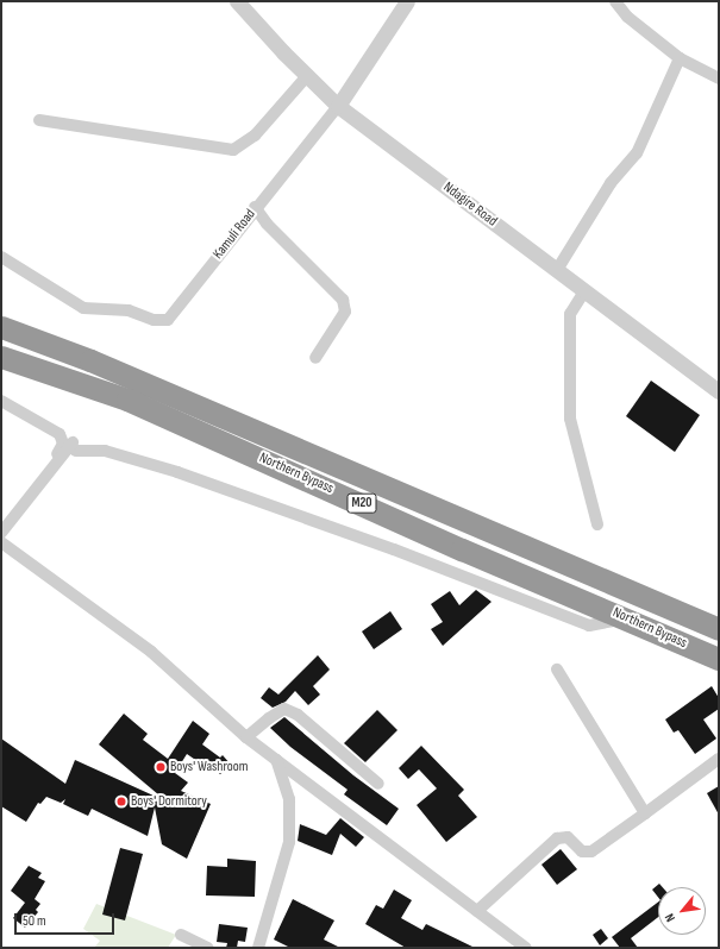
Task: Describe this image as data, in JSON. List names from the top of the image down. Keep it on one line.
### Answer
{"streets":{"highway":["Northern Bypass","M20"],"street":["Ndagire Road","Kamuli Road"]},"crossings":[["Ndagire Road","Kamuli Road"]],"places":["Boys' Washroom","Boys' Dormitory"],"scale_bar":"50 m","north":"bottom left"}
